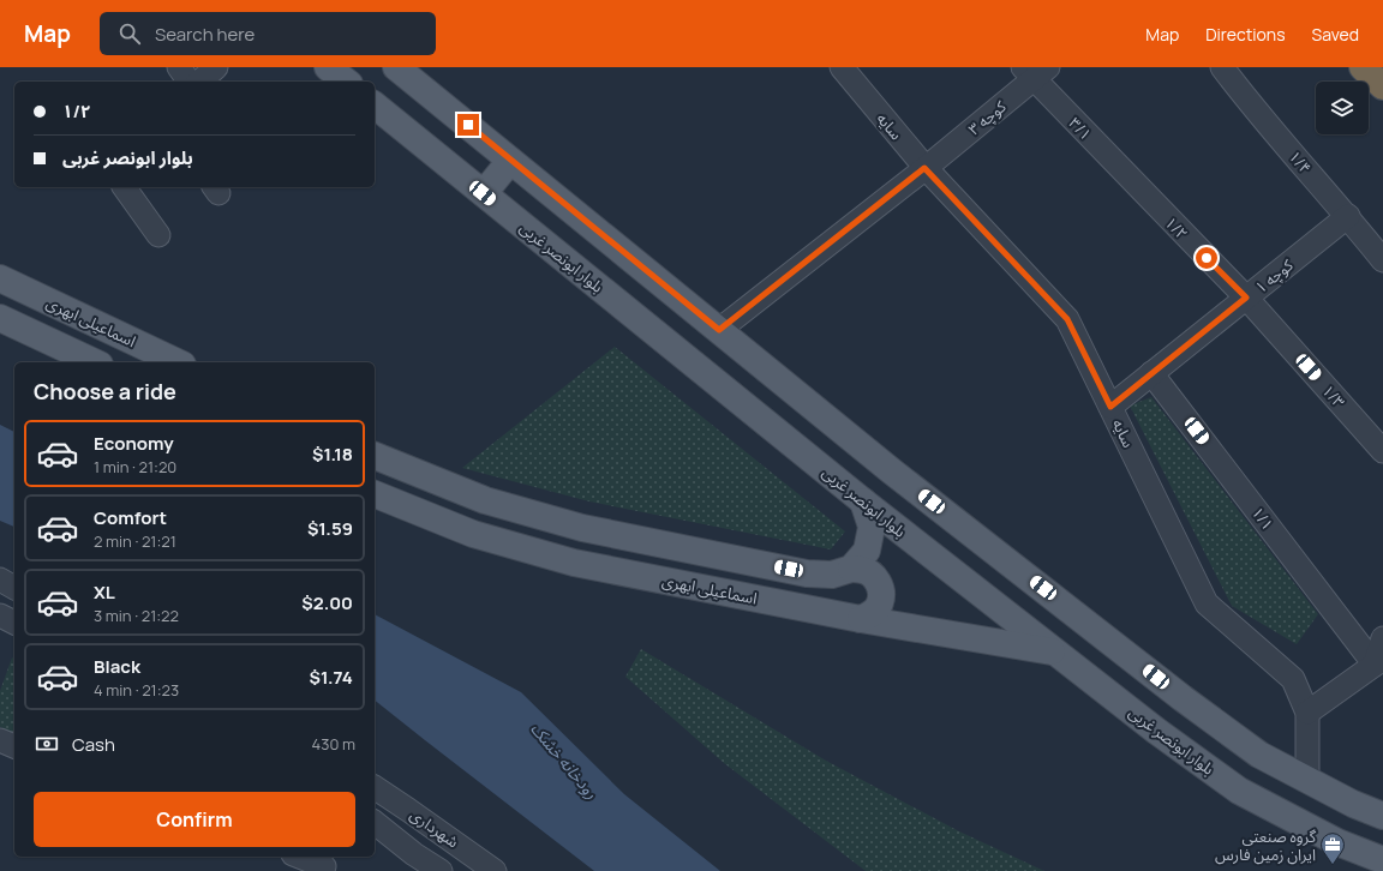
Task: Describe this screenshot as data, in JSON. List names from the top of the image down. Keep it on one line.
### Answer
{"streets":{"main road":["بلوار ابونصر غربی","اسماعیلی ابهری"],"street":["کوچه ۳","سایه","۳/۱","۱/۴","۱/۲","کوچه ۱","۱/۳","۱/۱","شهرداری"]},"crossings":[["کوچه ۳","سایه"],["کوچه ۳","۳/۱"],["سایه","کوچه ۱"],["۳/۱","۱/۲"],["۱/۴","کوچه ۱"],["۱/۲","کوچه ۱"],["۱/۲","۱/۳"],["بلوار ابونصر غربی","اسماعیلی ابهری"],["کوچه ۱","۱/۳"],["کوچه ۱","۱/۱"]],"water":["رودخانه خشک"],"places":{"office":["گروه صنعتی ایران زمین فارس"]},"page":{"header":"Map","search":"Search here","nav":["Map","Directions","Saved"],"banner":["۱/۲","بلوار ابونصر غربی"],"heading":"Choose a ride","list":[{"name":"Economy","note":"1 min · 21:20","value":"$1.18"},{"name":"Comfort","note":"2 min · 21:21","value":"$1.59"},{"name":"XL","note":"3 min · 21:22","value":"$2.00"},{"name":"Black","note":"4 min · 21:23","value":"$1.74"}],"pay":["Cash","430 m"],"buttons":"Confirm"}}
